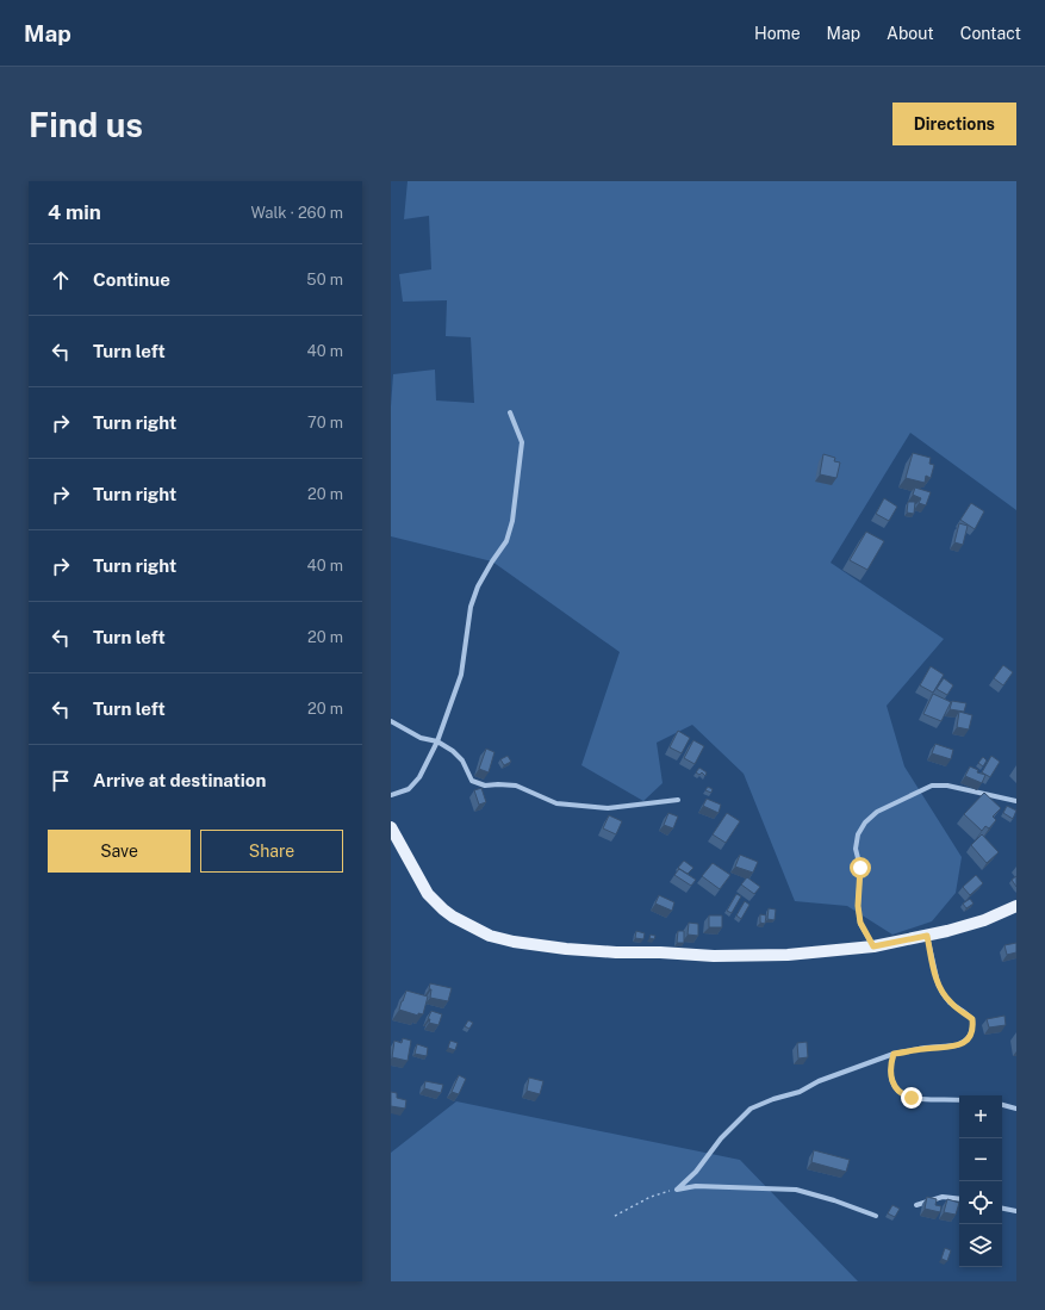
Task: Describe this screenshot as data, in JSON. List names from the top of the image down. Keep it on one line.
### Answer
{"page":{"header":"Map","nav":["Home","Map","About","Contact"],"buttons":["Directions",["Save","Share"]],"title":"Find us","heading":["4 min","Walk · 260 m"],"list":[["Continue","50 m"],["Turn left","40 m"],["Turn right","70 m"],["Turn right","20 m"],["Turn right","40 m"],["Turn left","20 m"],["Turn left","20 m"],"Arrive at destination"],"map_buttons":["+","−"]}}
